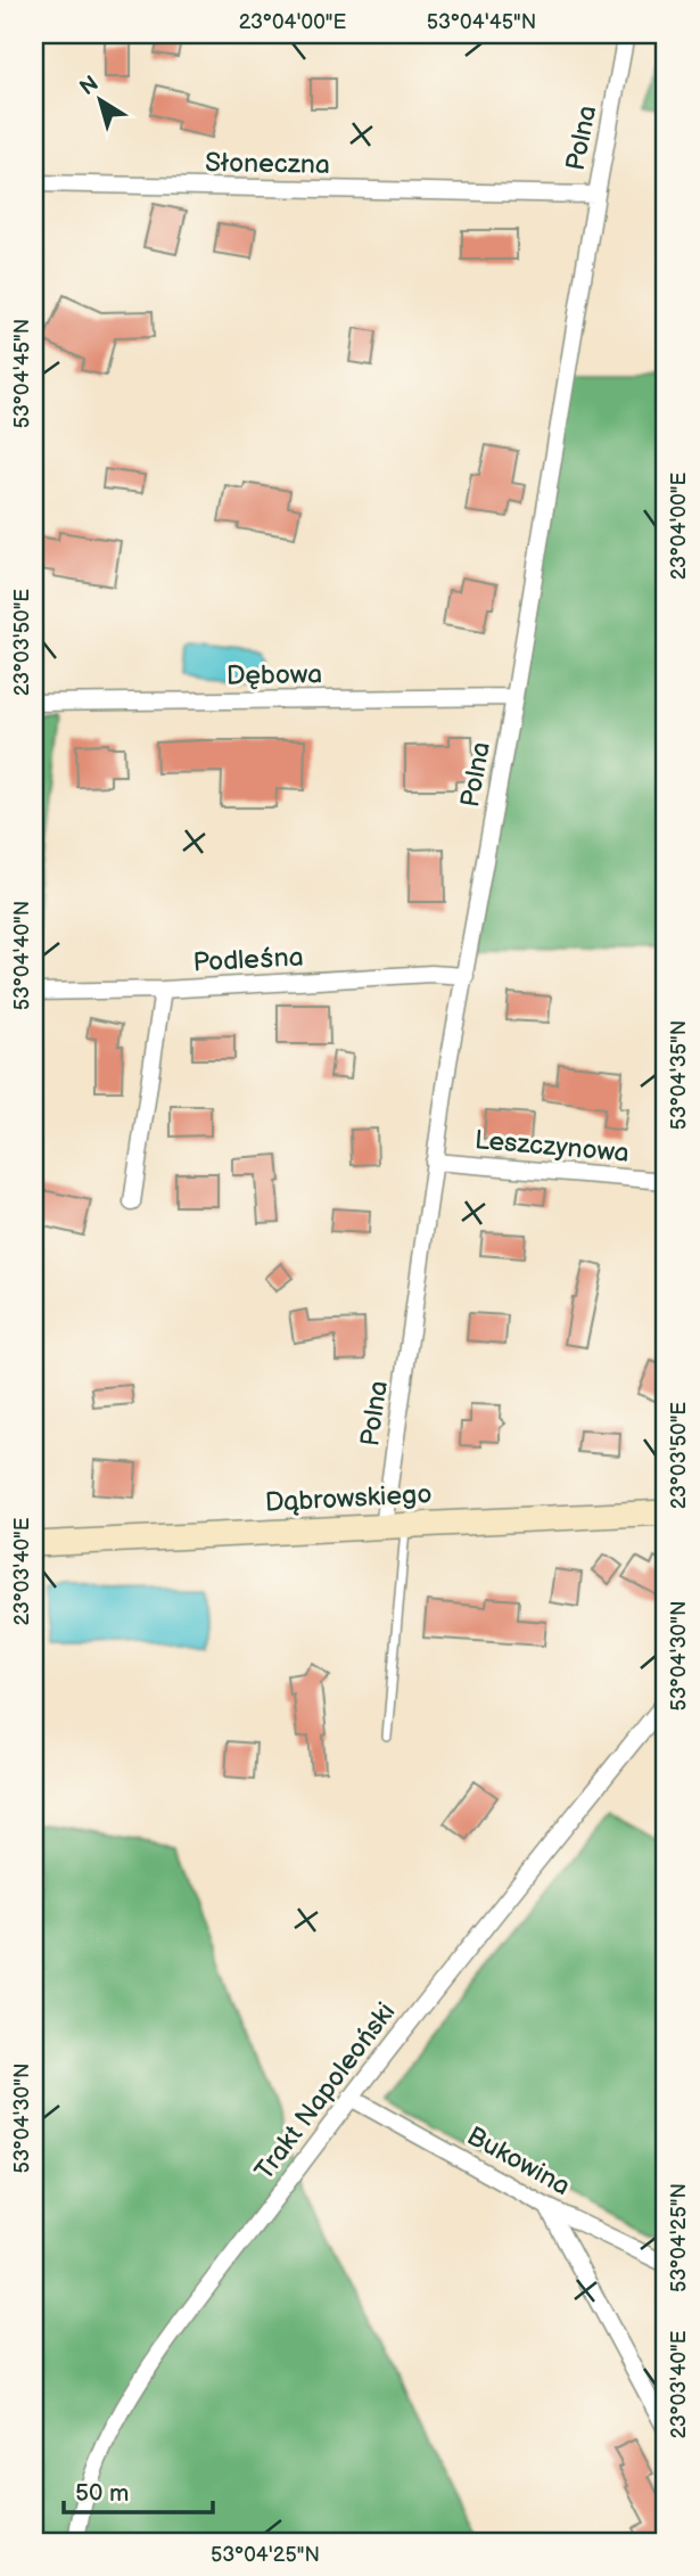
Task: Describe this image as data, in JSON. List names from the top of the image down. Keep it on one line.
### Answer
{"streets":{"street":["Polna","Słoneczna","Dębowa","Podleśna","Leszczynowa","Dąbrowskiego","Trakt Napoleoński","Bukowina"]},"crossings":[["Polna","Słoneczna"],["Polna","Dębowa"],["Polna","Podleśna"],["Polna","Leszczynowa"],["Polna","Dąbrowskiego"],["Trakt Napoleoński","Bukowina"]],"scale_bar":"50 m","north":"top left","coordinates":["23°04'00\"E","53°04'45\"N","23°03'50\"E","53°04'40\"N","53°04'35\"N","23°03'40\"E","53°04'30\"N","53°04'25\"N"]}
